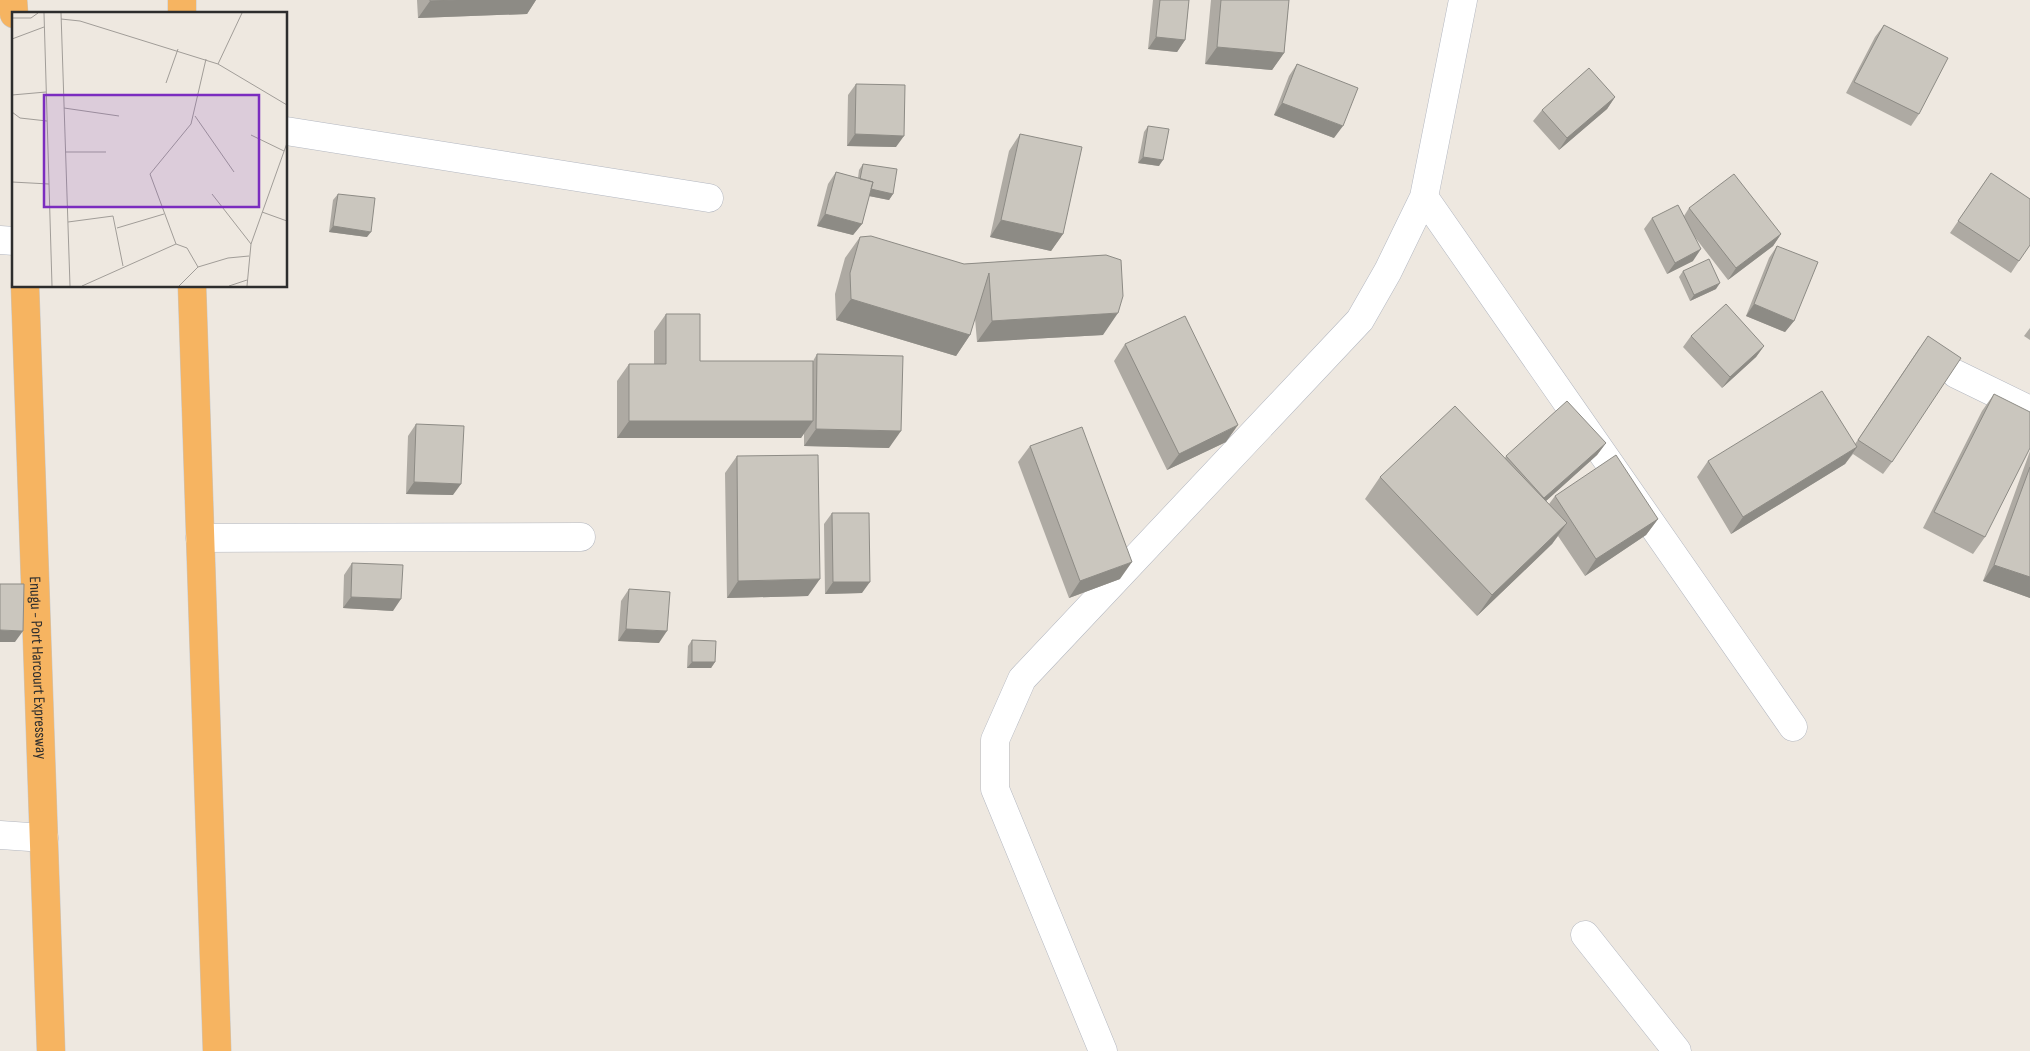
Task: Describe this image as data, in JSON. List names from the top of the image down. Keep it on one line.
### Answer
{"streets":{"highway":["Enugu - Port Harcourt Expressway"]}}
